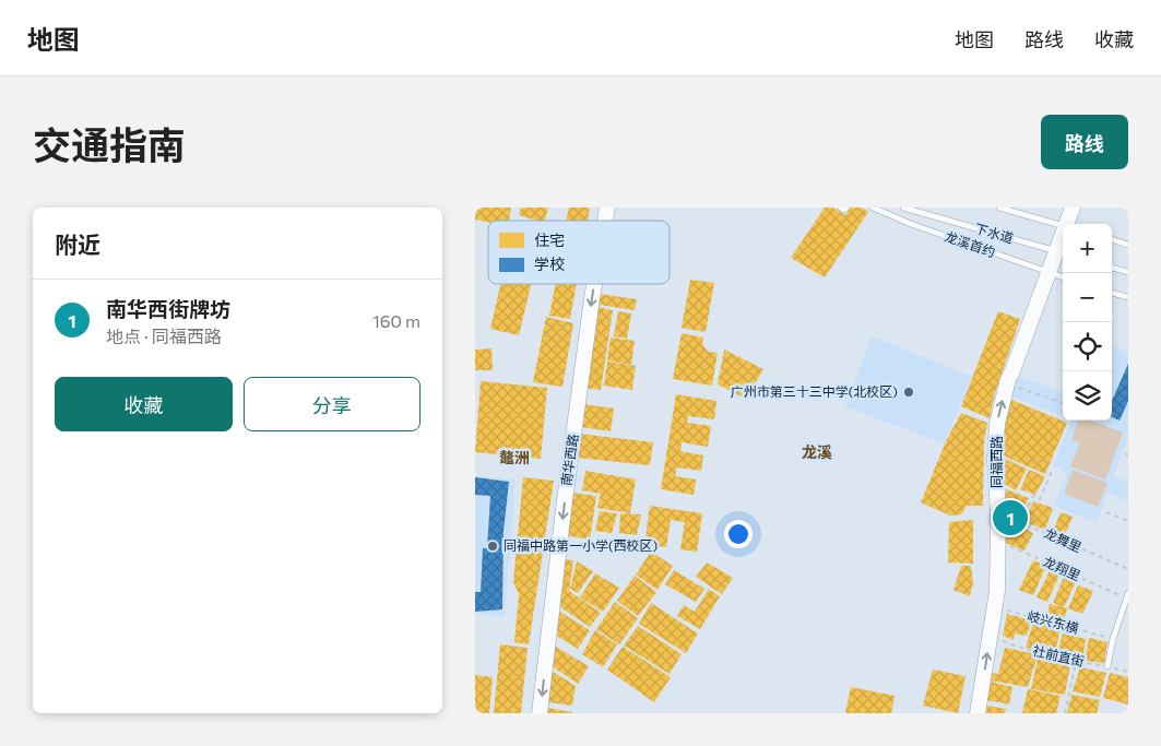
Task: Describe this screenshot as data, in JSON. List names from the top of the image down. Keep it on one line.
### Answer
{"streets":{"main road":["南华西路","同福西路"],"lane":["下水道","龙溪首约"],"path":["龙舞里","龙翔里","岐兴东横","社前直街"]},"crossings":[["下水道","同福西路"],["龙溪首约","同福西路"],["同福西路","龙舞里"],["同福西路","龙翔里"],["同福西路","岐兴东横"],["同福西路","社前直街"]],"one_way":["南华西路","同福西路"],"districts":["龙溪","鼇洲"],"places":["广州市第三十三中学(北校区)","同福中路第一小学(西校区)"],"legend":["住宅","学校"],"page":{"header":"地图","nav":["地图","路线","收藏"],"title":"交通指南","buttons":["路线",["收藏","分享"]],"heading":"附近","map_buttons":["+","−"],"list":[{"mark":"1","name":"南华西街牌坊","note":"地点 · 同福西路","value":"160 m"}],"pins":"1"}}
